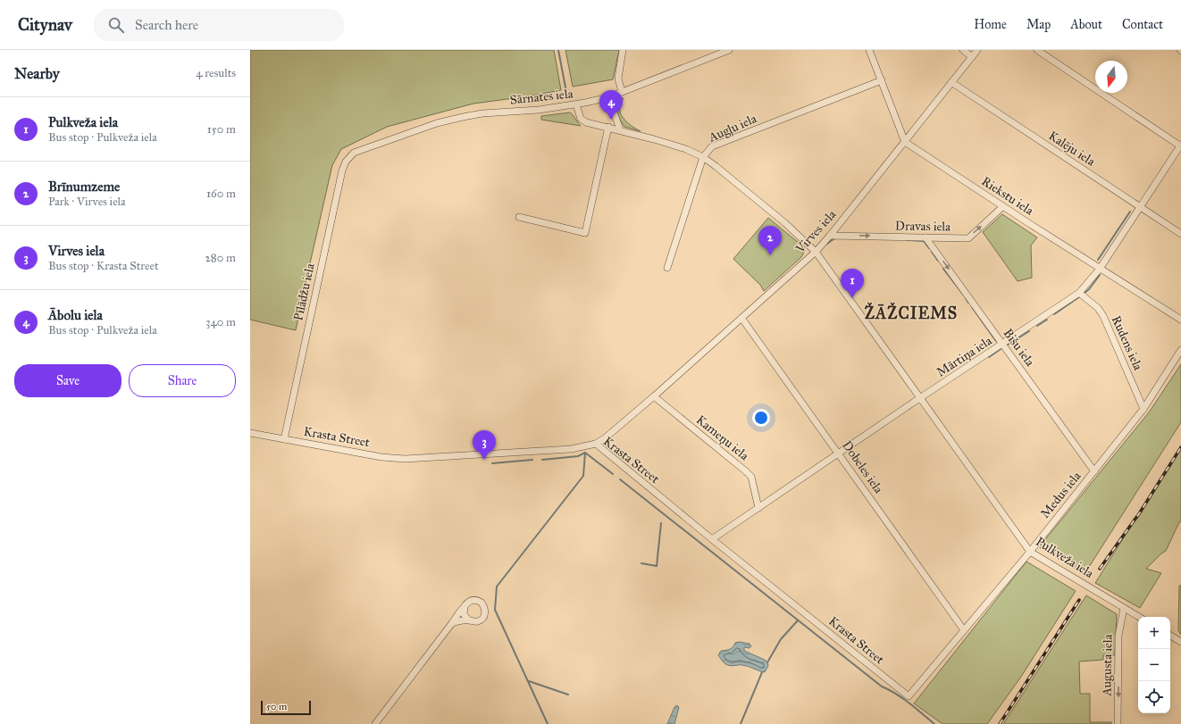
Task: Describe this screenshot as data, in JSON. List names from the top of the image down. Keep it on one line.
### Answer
{"streets":{"street":["Sārnates iela","Augļu iela","Kalēju iela","Riekstu iela","Dravas iela","Virves iela","Pīlādžu iela","Rudens iela","Bišu iela","Mārtiņa iela","Krasta Street","Kameņu iela","Dobeles iela","Medus iela","Pulkveža iela","Augusta iela"]},"crossings":[["Sārnates iela","Pīlādžu iela"],["Sārnates iela","Pulkveža iela"],["Augļu iela","Pulkveža iela"],["Kalēju iela","Virves iela"],["Kalēju iela","Mārtiņa iela"],["Riekstu iela","Dravas iela"],["Riekstu iela","Virves iela"],["Riekstu iela","Mārtiņa iela"],["Dravas iela","Virves iela"],["Dravas iela","Bišu iela"],["Virves iela","Krasta Street"],["Virves iela","Kameņu iela"],["Virves iela","Dobeles iela"],["Virves iela","Pulkveža iela"],["Pīlādžu iela","Krasta Street"],["Rudens iela","Mārtiņa iela"],["Rudens iela","Medus iela"],["Bišu iela","Mārtiņa iela"],["Bišu iela","Medus iela"],["Mārtiņa iela","Krasta Street"],["Mārtiņa iela","Kameņu iela"],["Mārtiņa iela","Dobeles iela"],["Mārtiņa iela","Pulkveža iela"],["Krasta Street","Medus iela"],["Dobeles iela","Medus iela"],["Medus iela","Pulkveža iela"],["Pulkveža iela","Augusta iela"]],"one_way":["Dravas iela","Bišu iela","Augusta iela"],"districts":["ŽĀŽCIEMS"],"scale_bar":"50 m","north":"bottom","page":{"header":"Citynav","search":"Search here","nav":["Home","Map","About","Contact"],"heading":["Nearby","4 results"],"pins":["4","2","1","3"],"list":[{"mark":"1","name":"Pulkveža iela","note":"Bus stop · Pulkveža iela","value":"150 m"},{"mark":"2","name":"Brīnumzeme","note":"Park · Virves iela","value":"160 m"},{"mark":"3","name":"Virves iela","note":"Bus stop · Krasta Street","value":"280 m"},{"mark":"4","name":"Ābolu iela","note":"Bus stop · Pulkveža iela","value":"340 m"}],"buttons":["Save","Share"],"map_buttons":["+","−"],"scale":"50 m"}}
